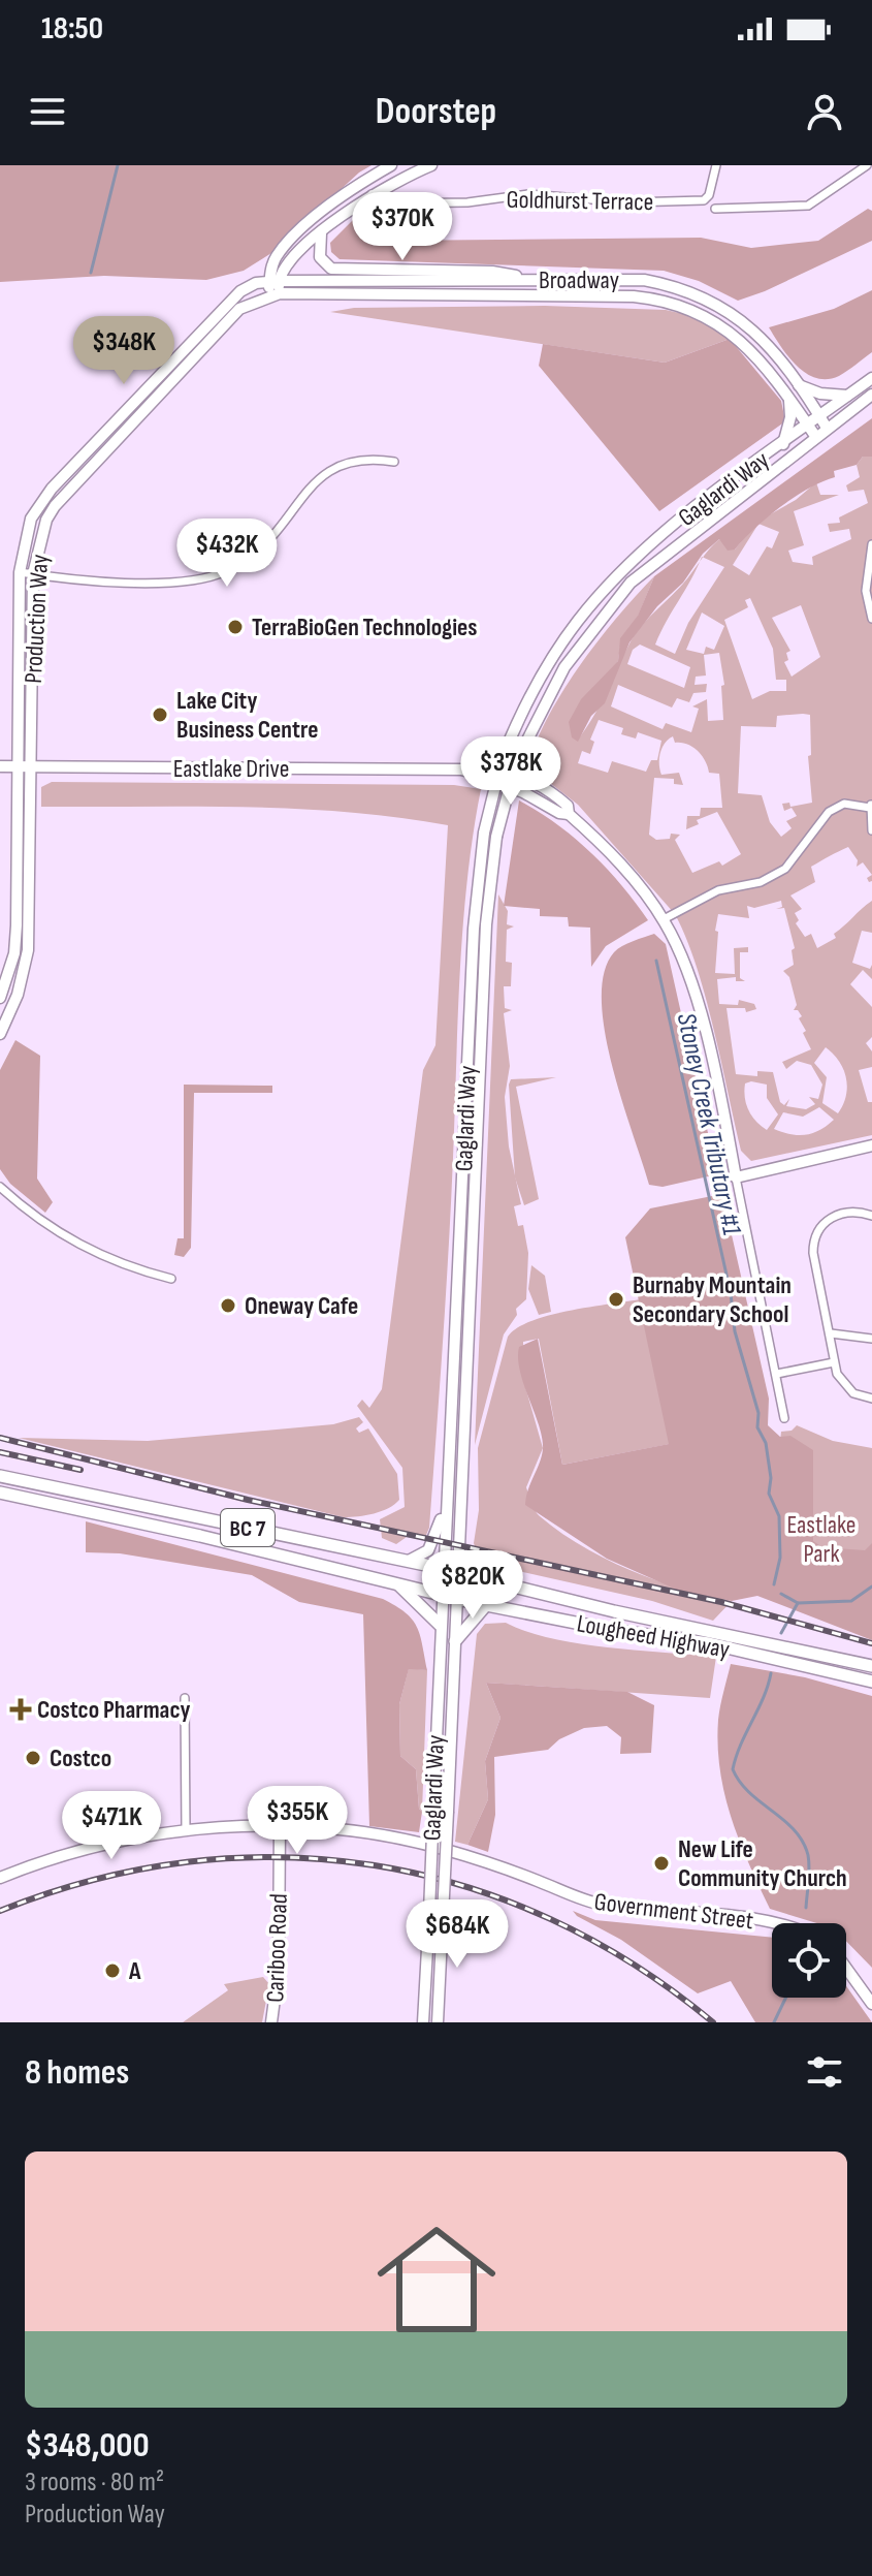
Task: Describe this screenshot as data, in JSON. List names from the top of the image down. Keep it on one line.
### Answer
{"streets":{"main road":["BC 7","Lougheed Highway"],"street":["Goldhurst Terrace","Broadway","Gaglardi Way","Production Way","Eastlake Drive","Government Street","Cariboo Road"]},"crossings":[["Broadway","Gaglardi Way"],["Broadway","Production Way"],["Gaglardi Way","Lougheed Highway"],["Production Way","Eastlake Drive"],["Government Street","Cariboo Road"]],"water":["Stoney Creek Tributary #1"],"parks":["Eastlake Park"],"places":{"other":["TerraBioGen Technologies","Lake City Business Centre","Burnaby Mountain Secondary School","Oneway Cafe","Costco","New Life Community Church","A"],"health":["Costco Pharmacy"]},"page":{"status":"18:50","header":"Doorstep","price":["$370K","$348K","$432K","$378K","$820K","$355K","$471K","$684K"],"heading":"8 homes","list":[{"name":"$348,000","note":"3 rooms · 80 m² · Production Way"}]}}
